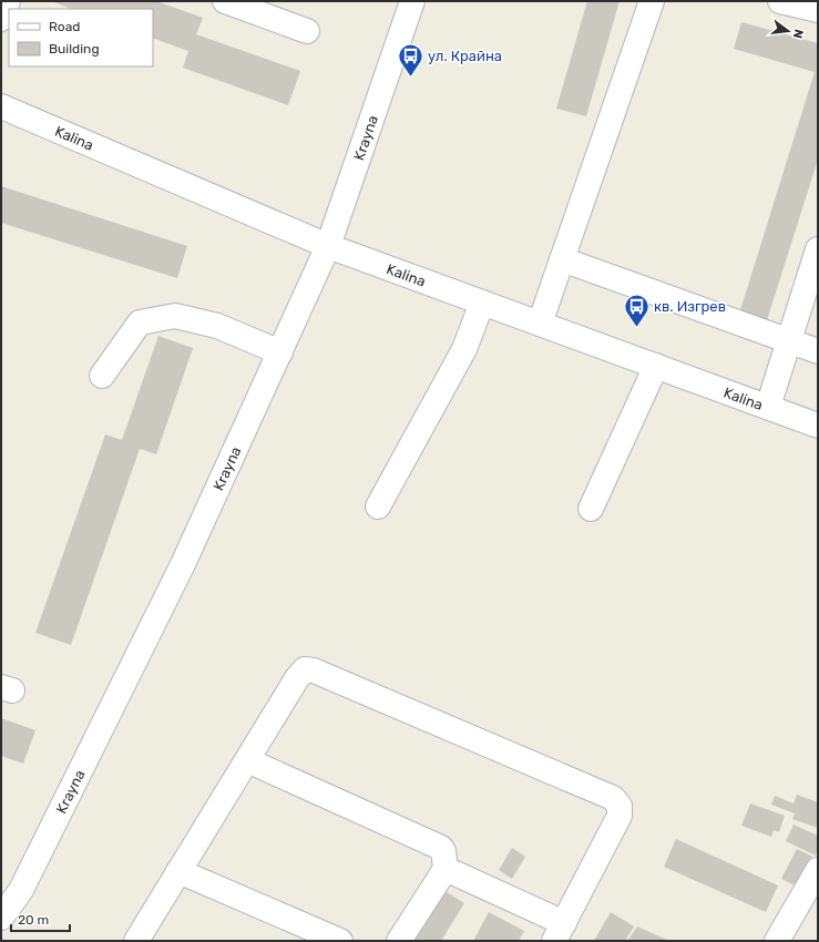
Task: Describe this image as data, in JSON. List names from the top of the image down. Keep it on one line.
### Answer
{"streets":{"street":["Kalina","Krayna"]},"crossings":[["Kalina","Krayna"]],"places":{"bus stop":["ул. Крайна","кв. Изгрев"]},"legend":["Road","Building"],"scale_bar":"20 m","north":"right"}
